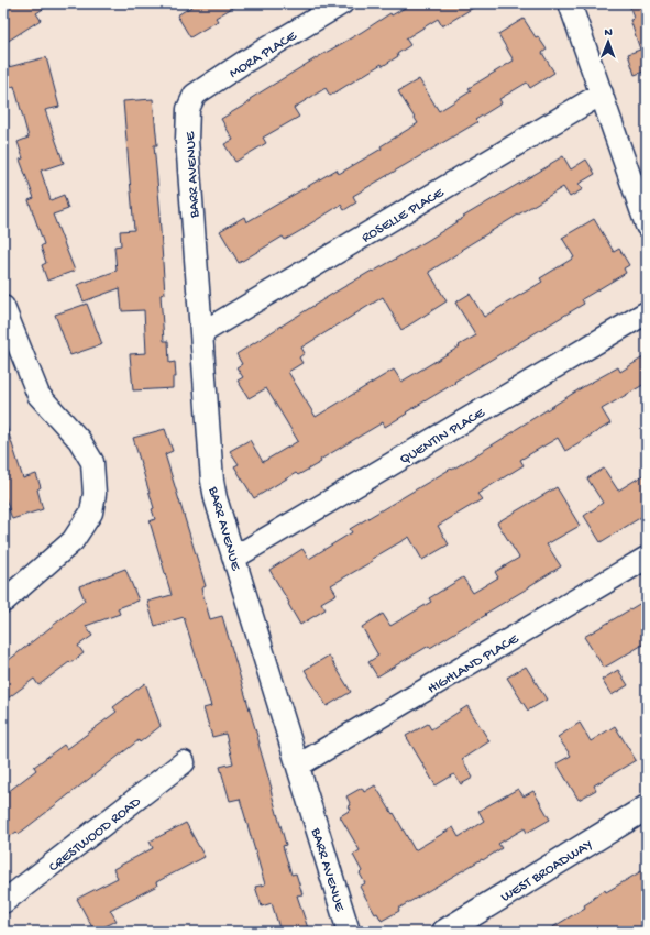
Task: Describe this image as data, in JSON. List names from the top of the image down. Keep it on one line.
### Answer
{"streets":{"main road":["WEST BROADWAY"],"street":["MORA PLACE","BARR AVENUE","ROSELLE PLACE","QUENTIN PLACE","HIGHLAND PLACE","CRESTWOOD ROAD"]},"crossings":[["MORA PLACE","BARR AVENUE"],["BARR AVENUE","ROSELLE PLACE"],["BARR AVENUE","QUENTIN PLACE"],["BARR AVENUE","HIGHLAND PLACE"]],"north":"top"}
